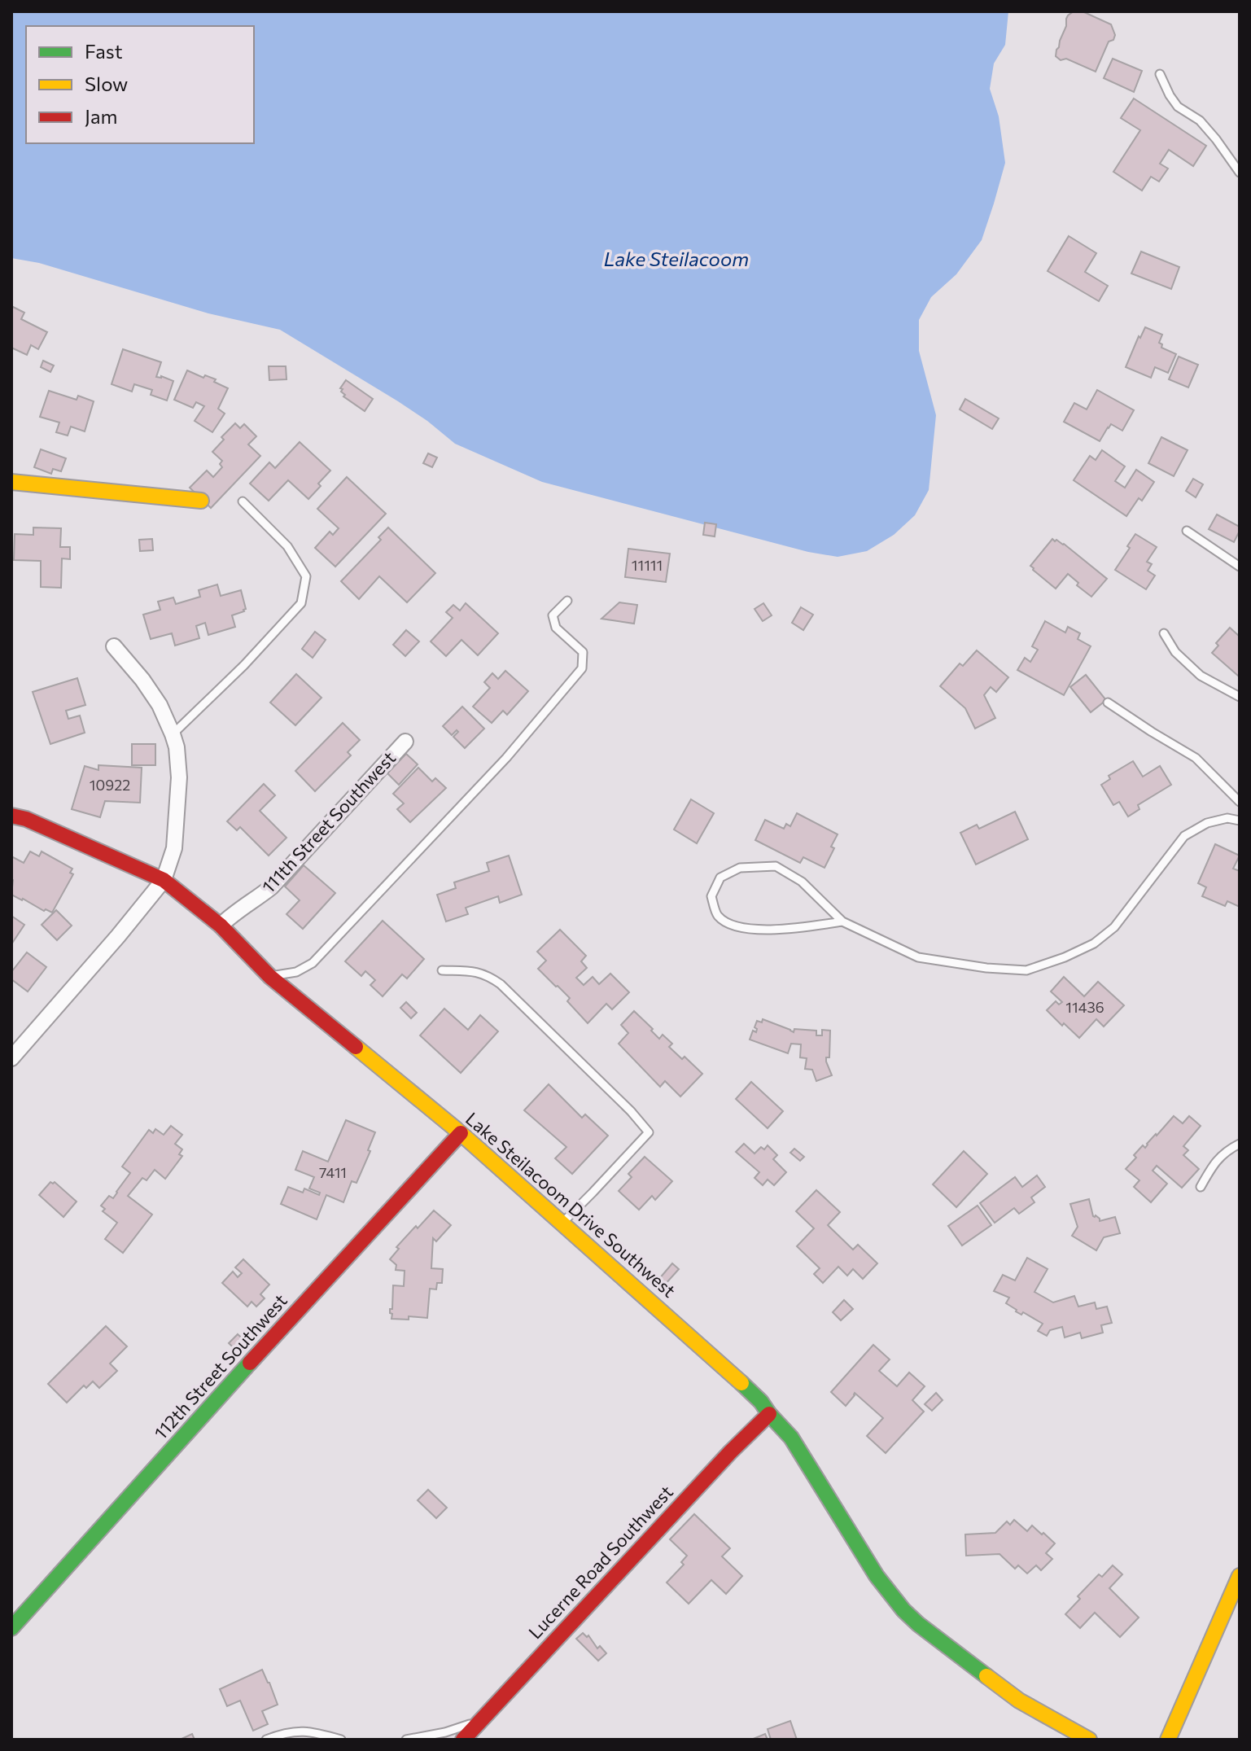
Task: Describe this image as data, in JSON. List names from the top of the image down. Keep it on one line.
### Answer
{"streets":{"street":["111th Street Southwest","Lake Steilacoom Drive Southwest","112th Street Southwest","Lucerne Road Southwest"]},"crossings":[["111th Street Southwest","Lake Steilacoom Drive Southwest"],["Lake Steilacoom Drive Southwest","112th Street Southwest"],["Lake Steilacoom Drive Southwest","Lucerne Road Southwest"]],"water":["Lake Steilacoom"],"house_numbers":["11111","10922","11436","7411"],"legend":["Fast","Slow","Jam"]}
